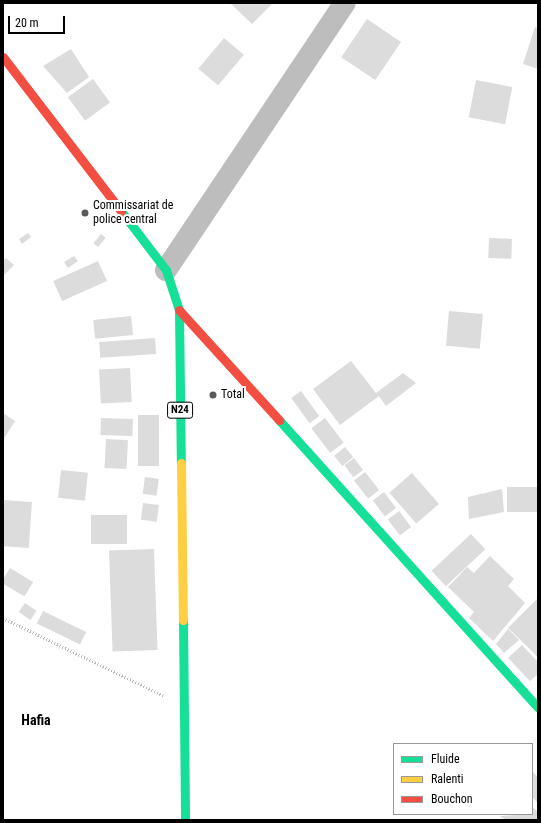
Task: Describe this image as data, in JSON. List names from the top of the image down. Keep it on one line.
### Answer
{"streets":{"main road":["N24"]},"districts":["Hafia"],"places":["Commissariat de police central","Total"],"legend":["Fluide","Ralenti","Bouchon"],"scale_bar":"20 m"}
